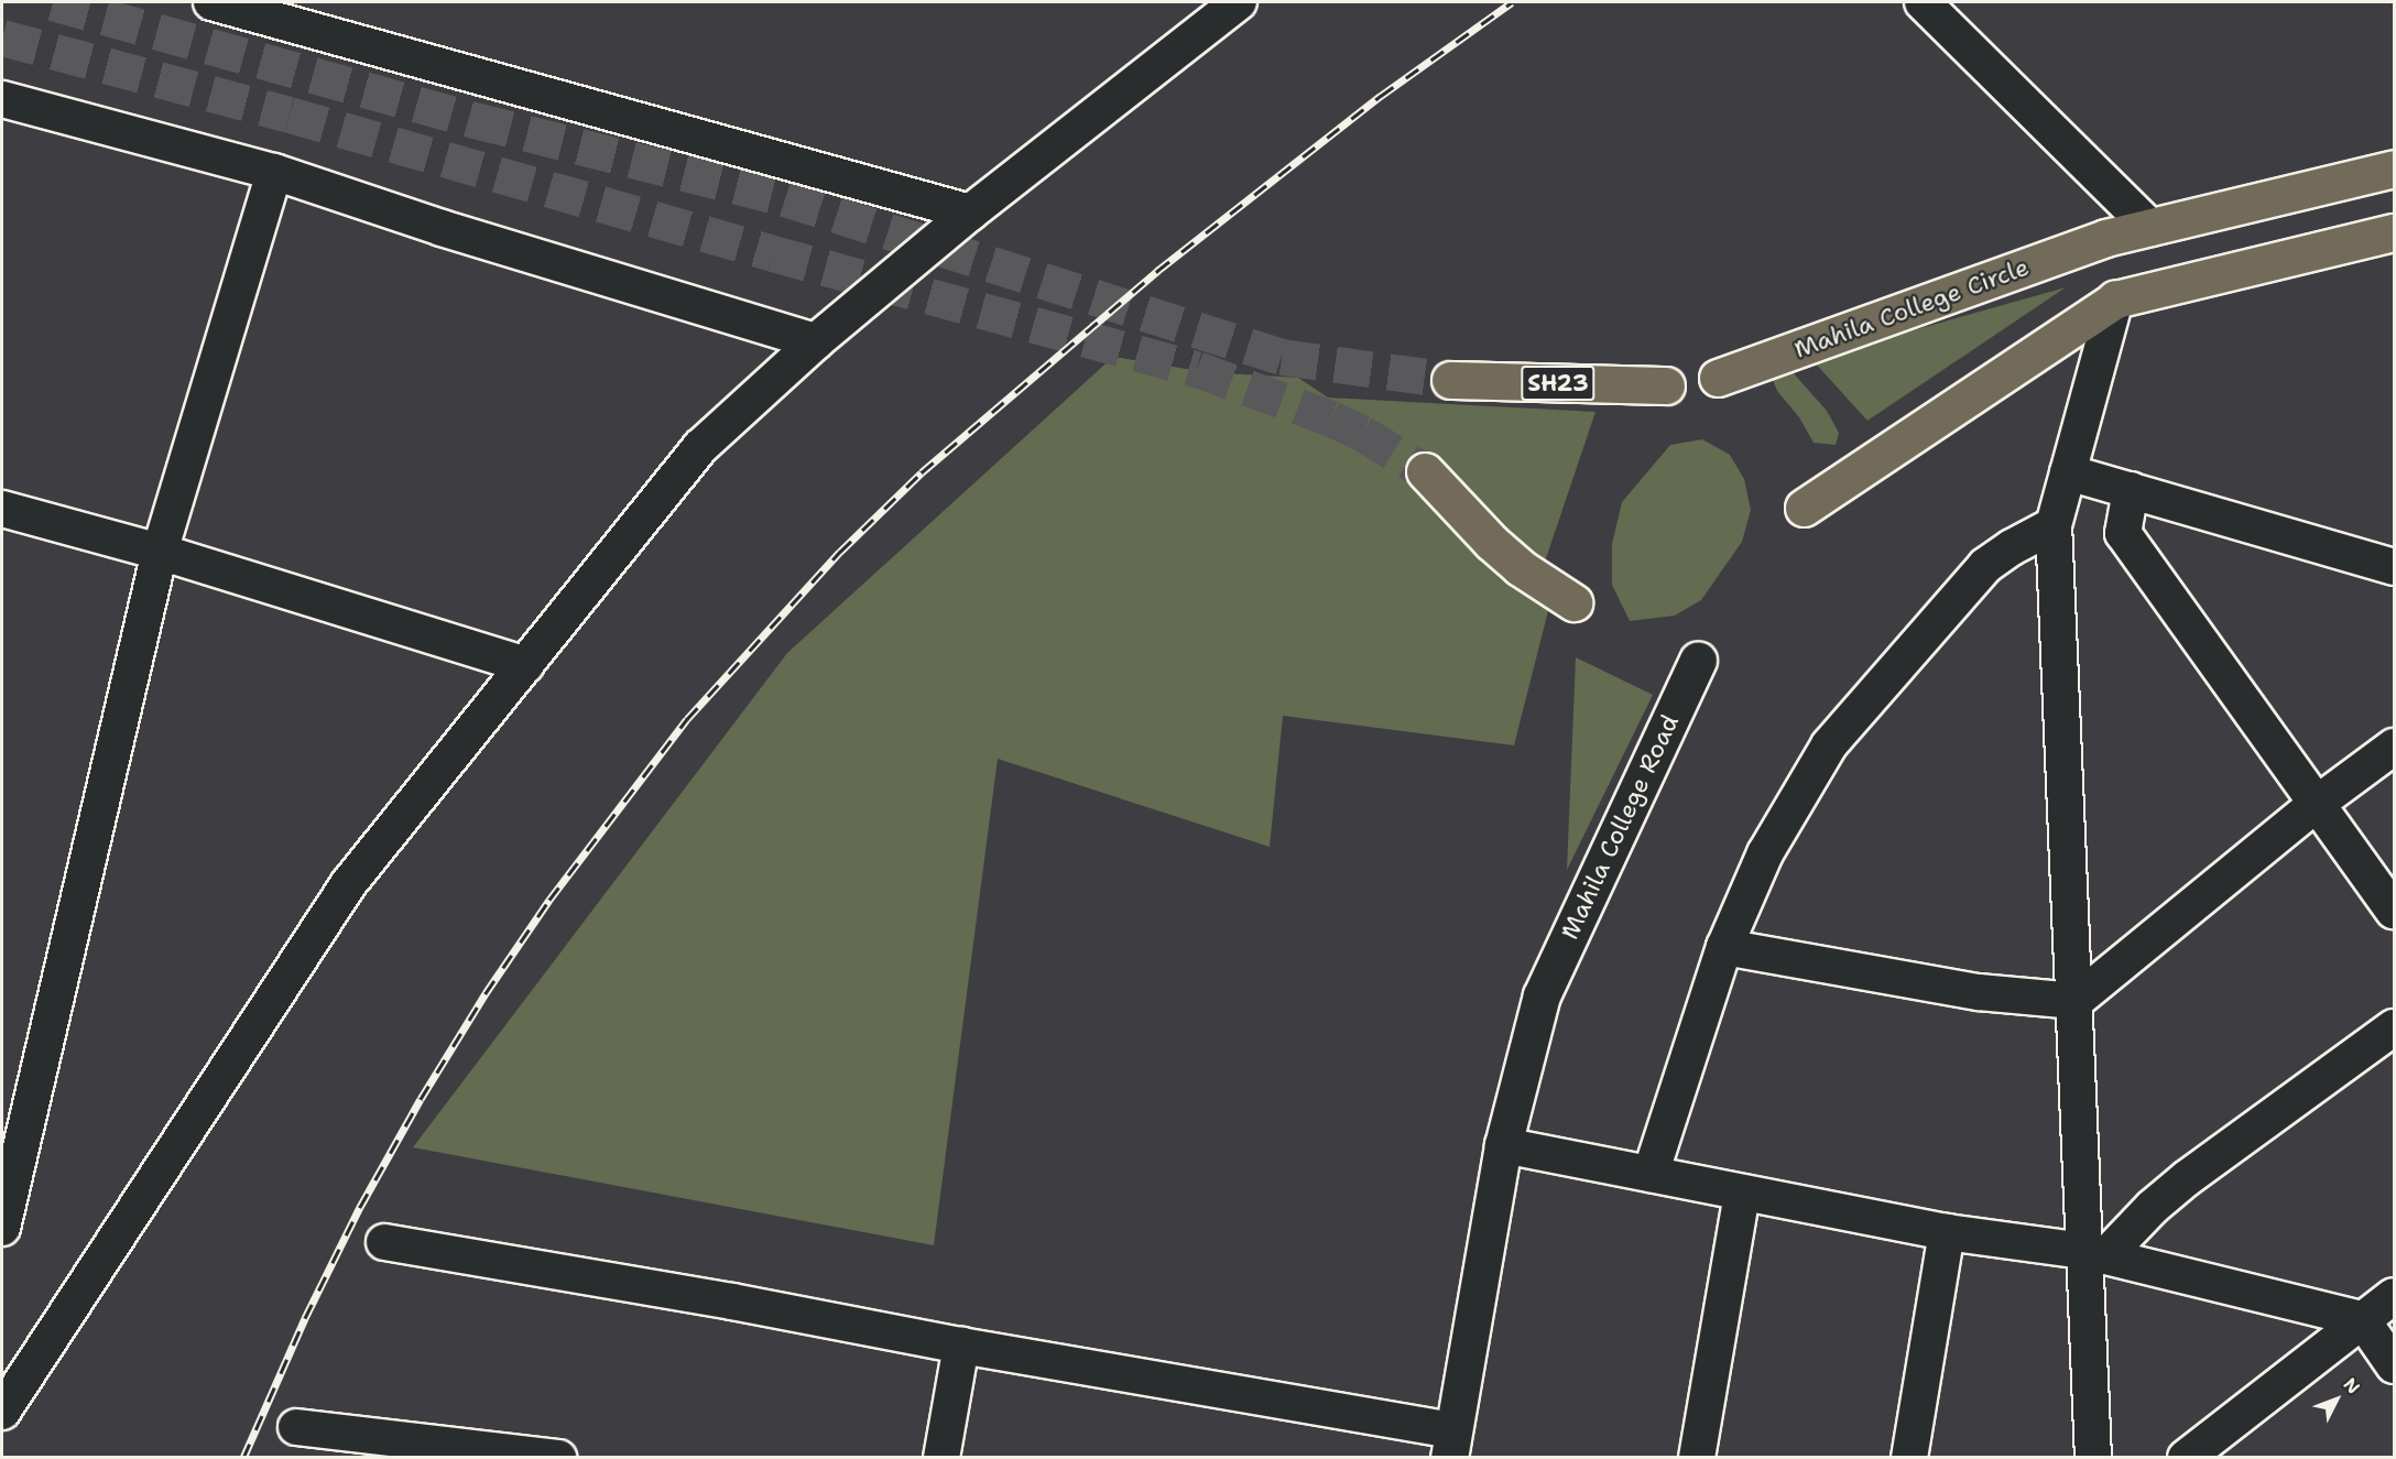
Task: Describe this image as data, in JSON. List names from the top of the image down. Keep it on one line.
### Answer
{"streets":{"main road":["Mahila College Circle","SH23","Mahila College Road"]},"north":"top right"}
